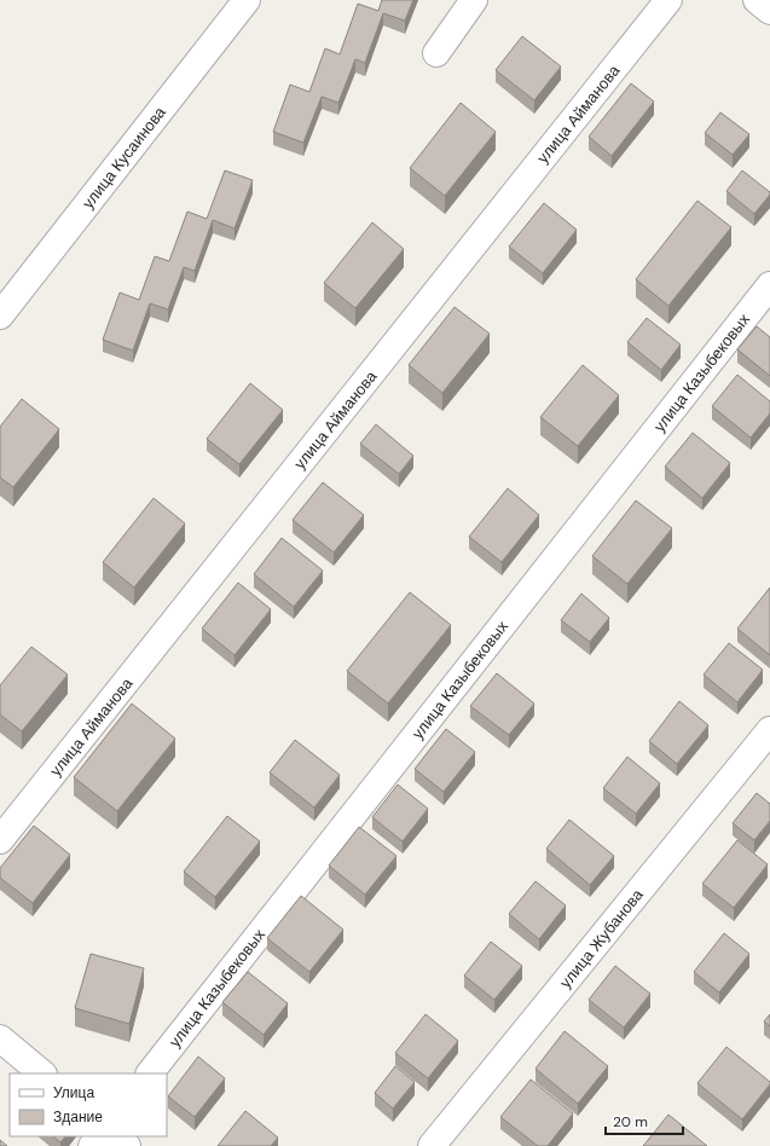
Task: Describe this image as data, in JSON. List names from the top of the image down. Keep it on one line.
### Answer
{"streets":{"street":["улица Айманова","улица Кусаинова","улица Казыбековых","улица Жубанова"]},"legend":["Улица","Здание"],"scale_bar":"20 m"}
